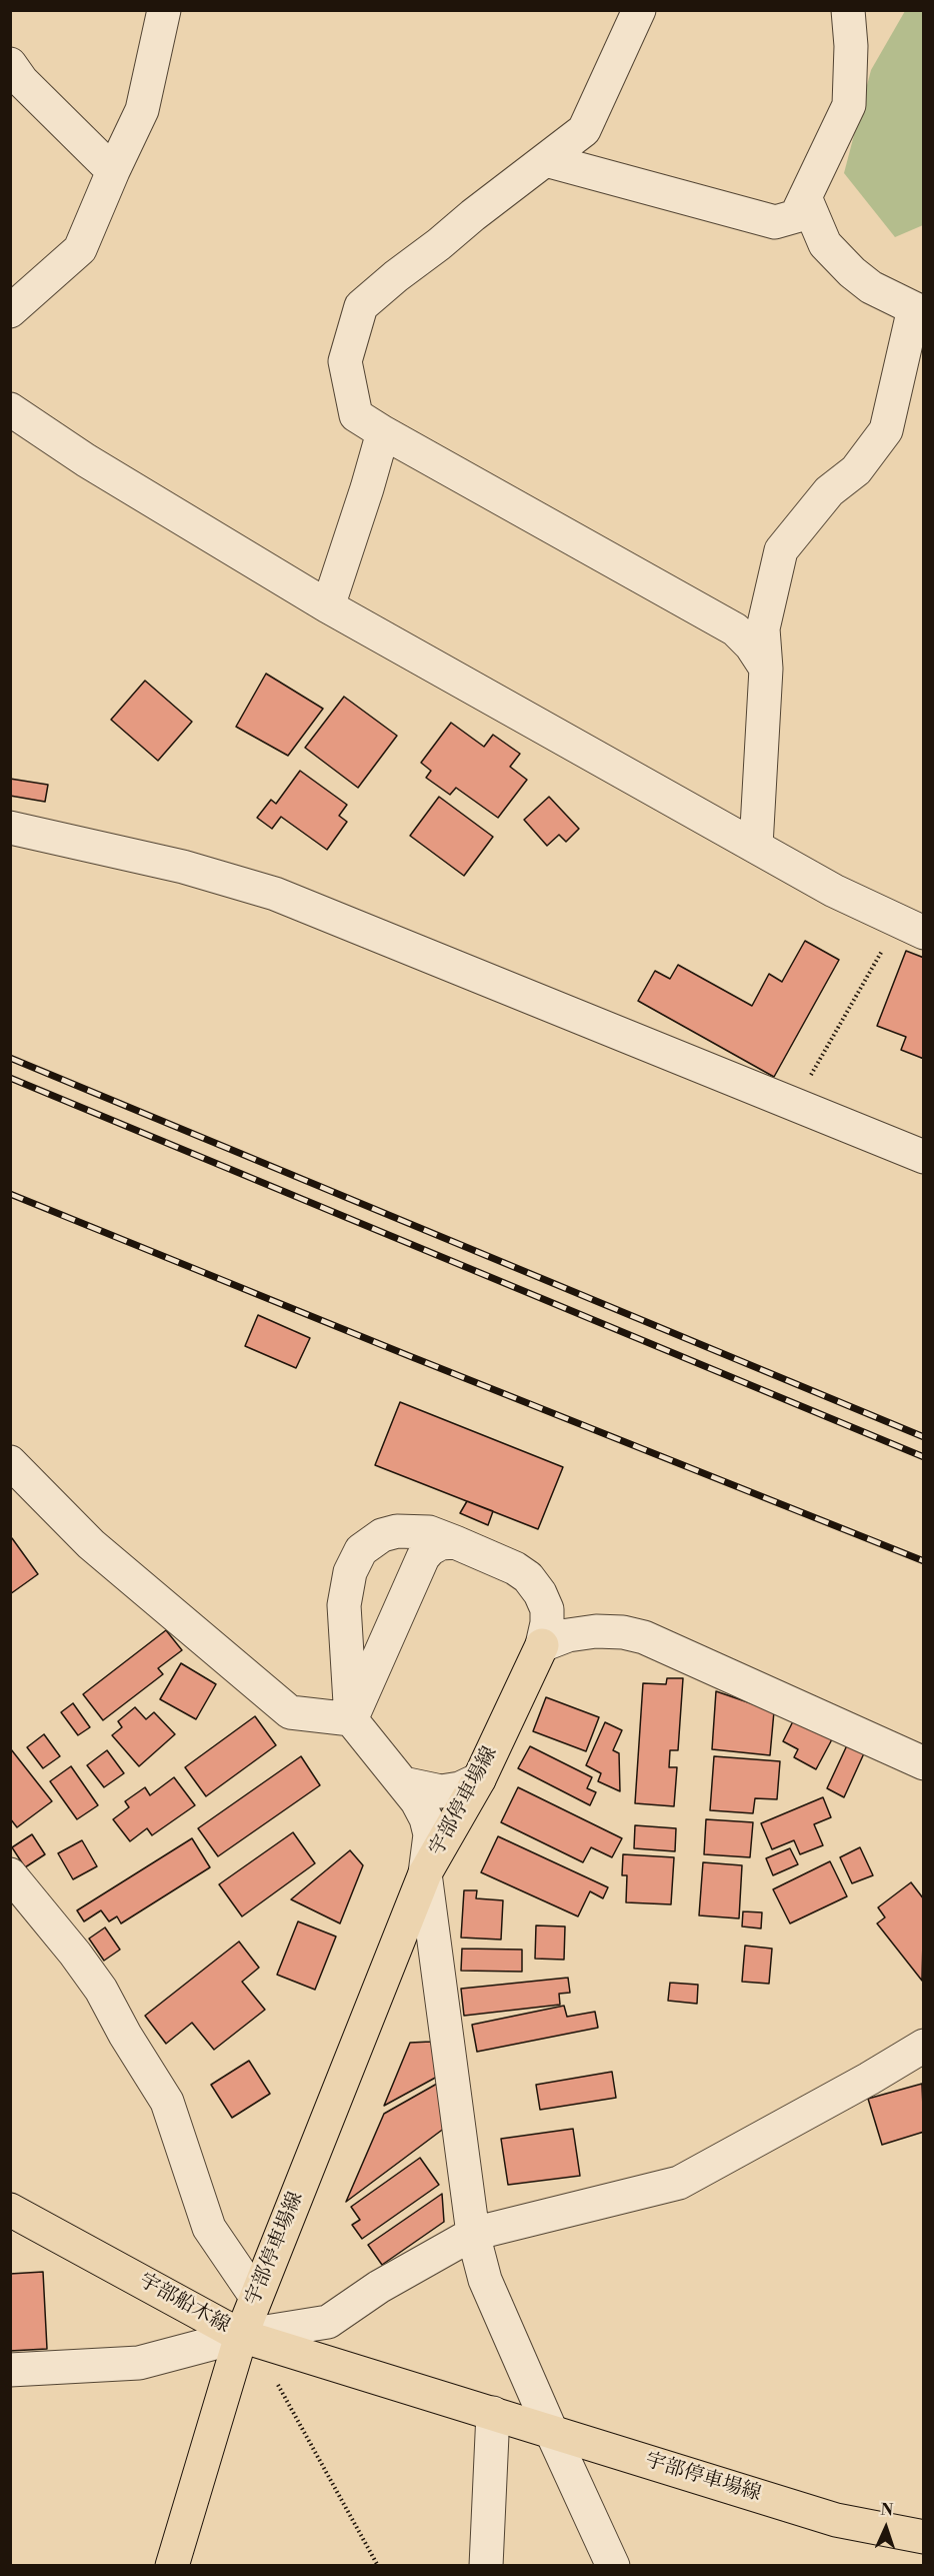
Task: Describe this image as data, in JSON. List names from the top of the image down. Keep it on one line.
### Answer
{"streets":{"main road":["宇部停車場線","宇部船木線"]},"crossings":[["宇部停車場線","宇部船木線"]],"north":"top"}
